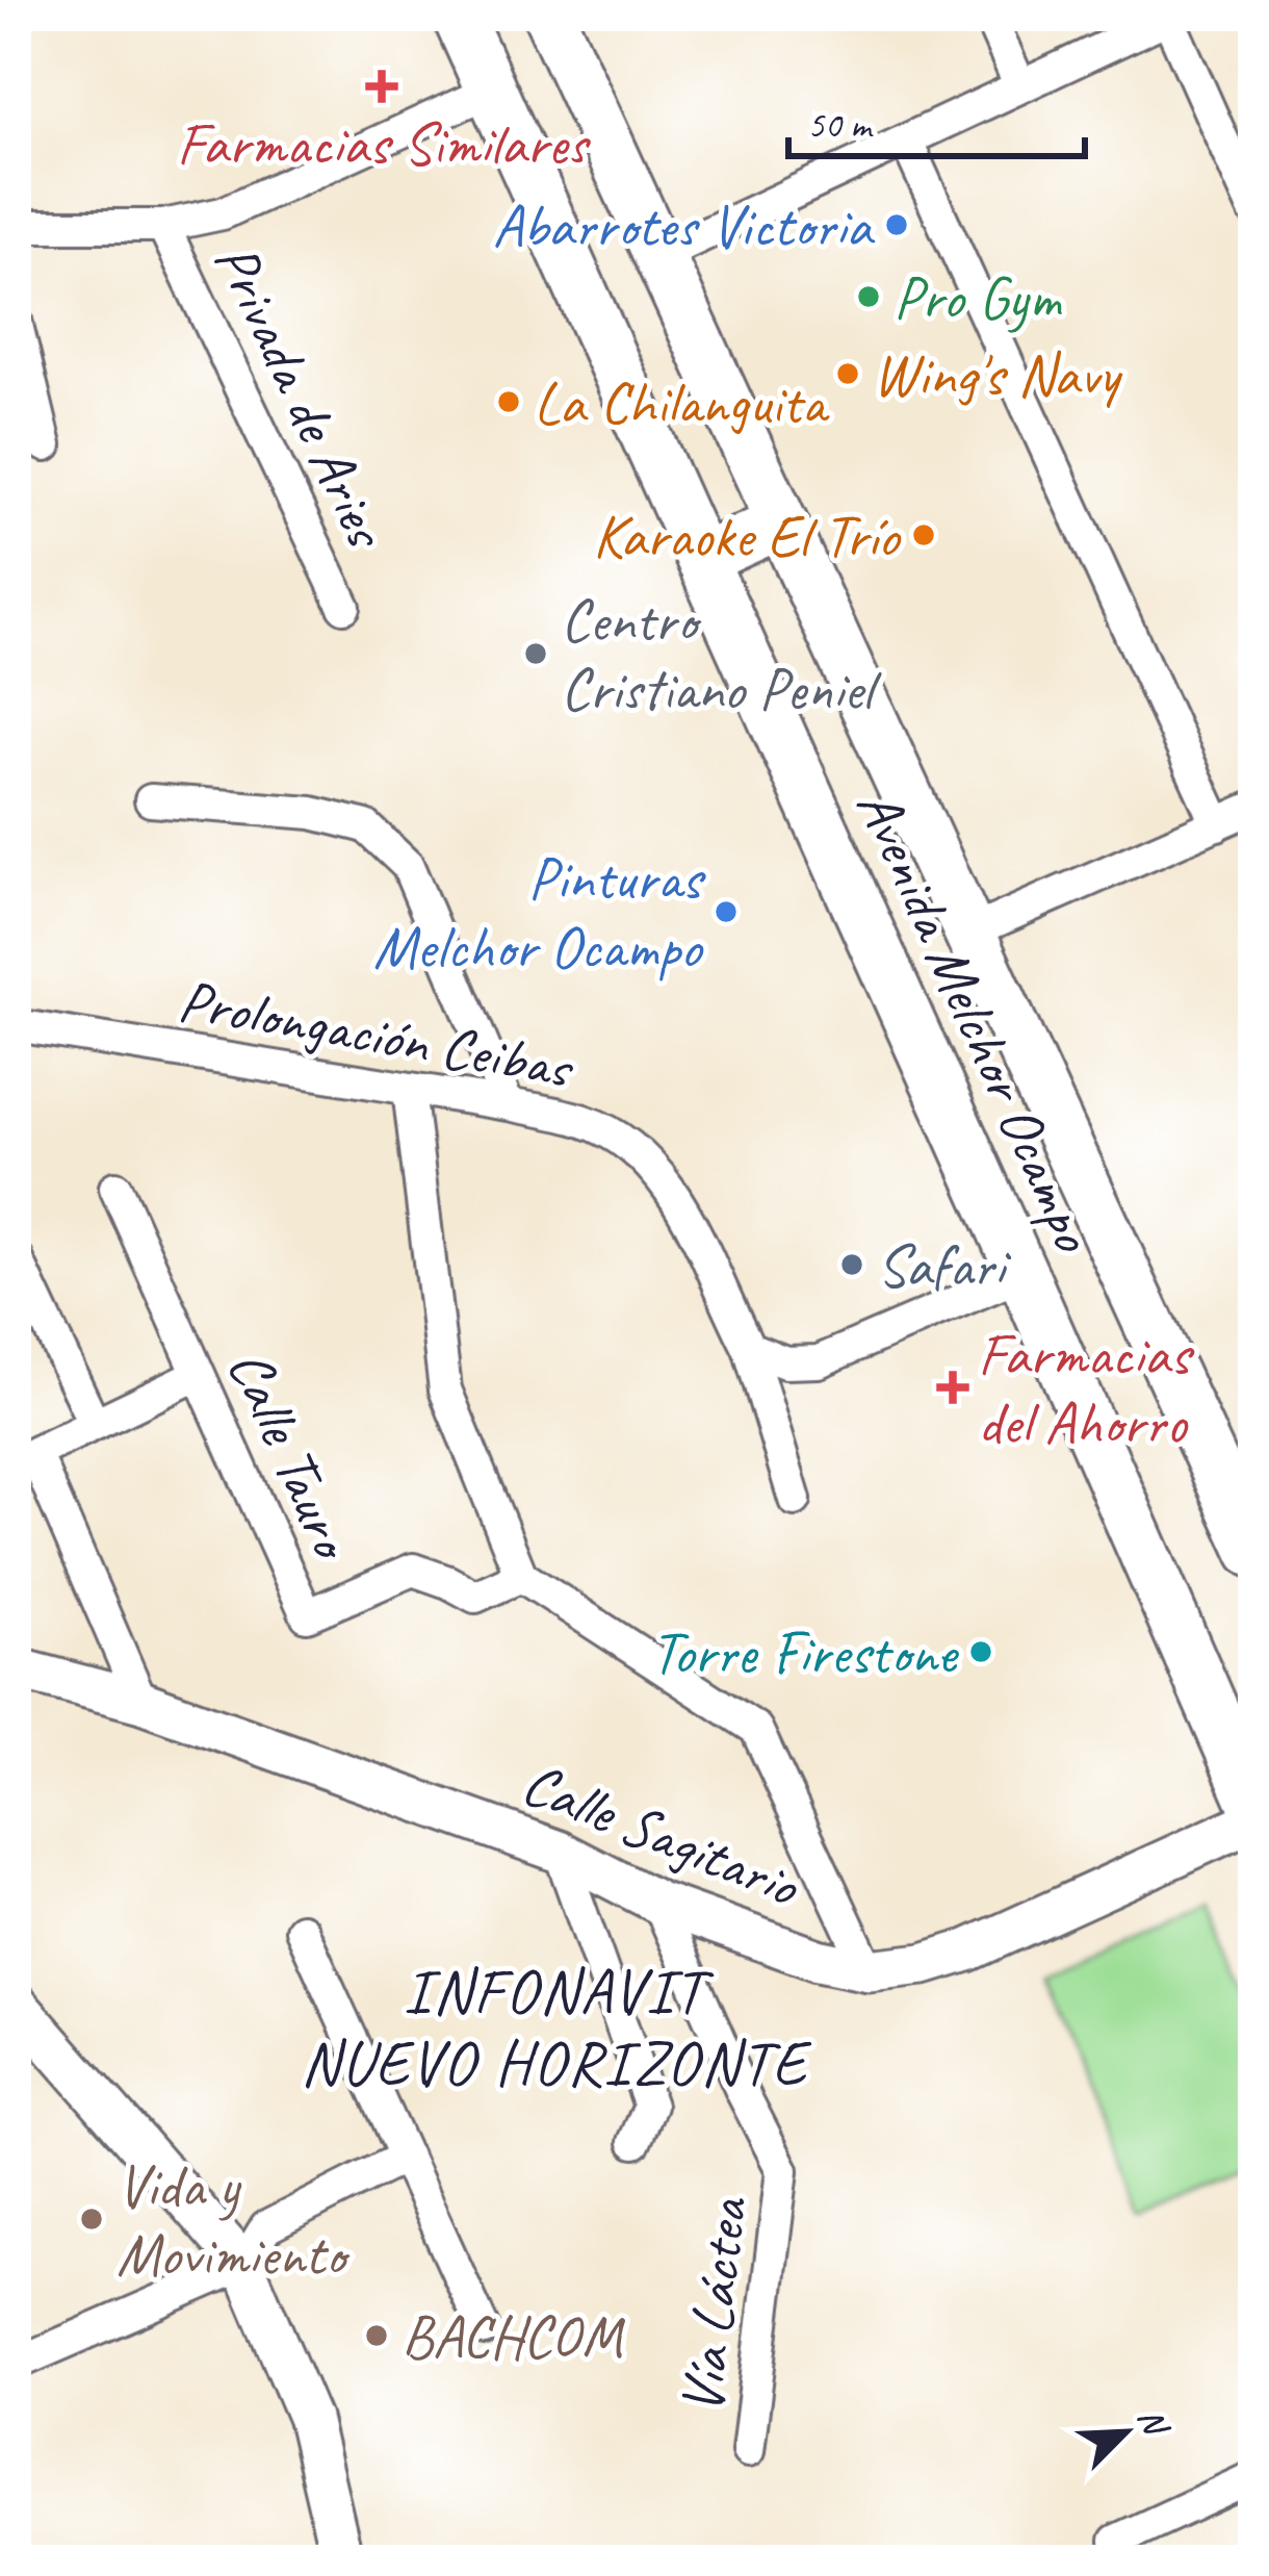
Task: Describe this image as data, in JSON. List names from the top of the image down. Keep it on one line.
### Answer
{"streets":{"main road":["Avenida Melchor Ocampo"],"street":["Privada de Aries","Prolongación Ceibas","Calle Tauro","Calle Sagitario","Vía Láctea"]},"crossings":[["Calle Sagitario","Vía Láctea"]],"districts":["INFONAVIT NUEVO HORIZONTE"],"places":{"health":["Farmacias Similares","Farmacias del Ahorro"],"other":["Abarrotes Victoria","Pro Gym","Wing's Navy","La Chilanguita","Karaoke El Trío","Centro Cristiano Peniel","Pinturas Melchor Ocampo","Safari","Torre Firestone","Vida y Movimiento","BACHCOM"]},"scale_bar":"50 m","north":"top right"}
